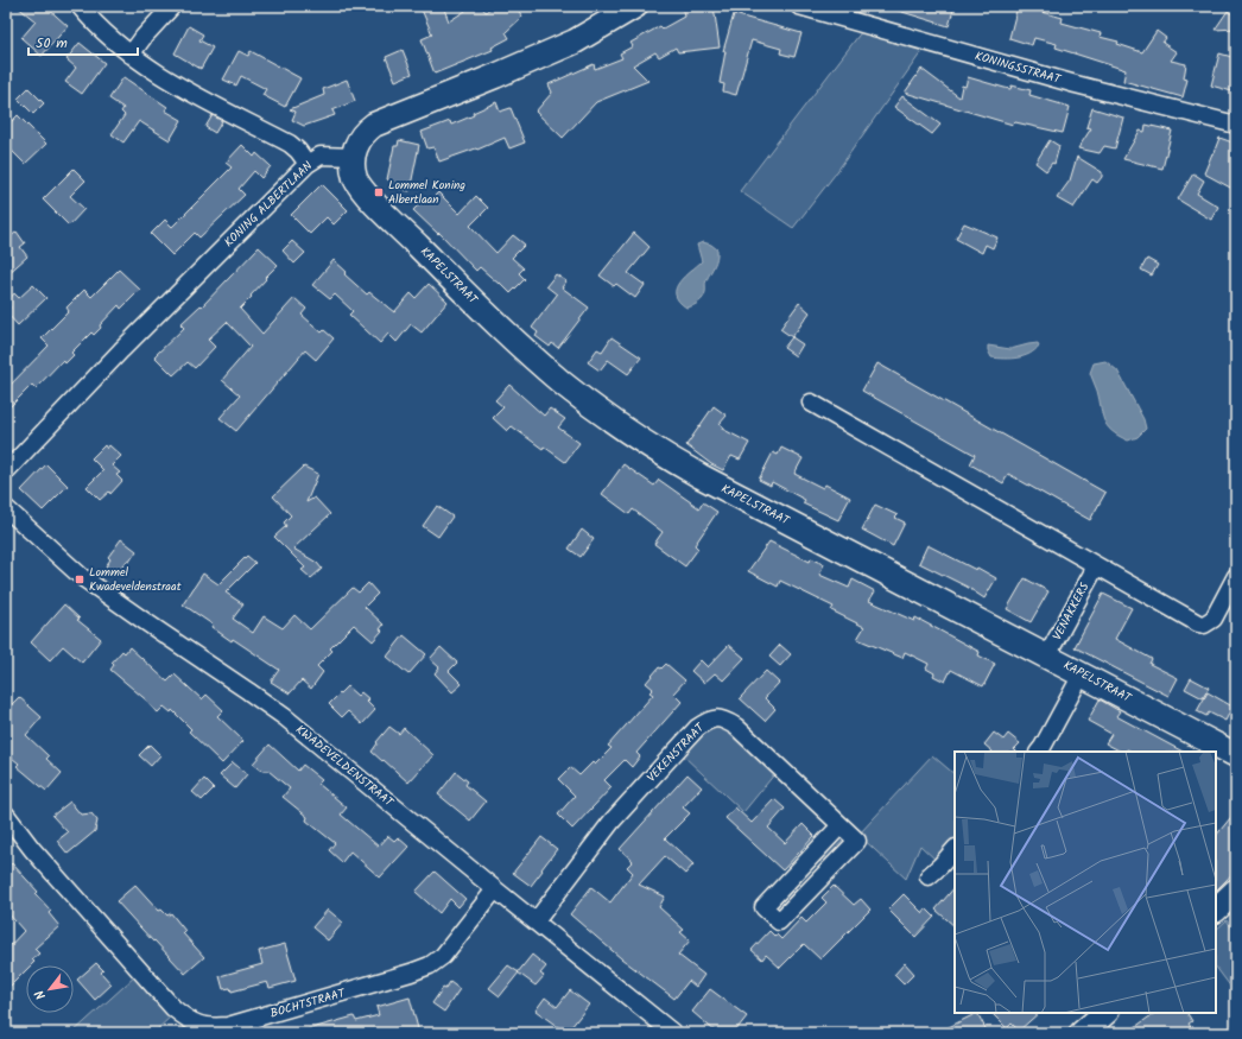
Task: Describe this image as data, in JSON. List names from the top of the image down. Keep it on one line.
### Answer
{"streets":{"main road":["KAPELSTRAAT"],"street":["KONINGSSTRAAT","KONING ALBERTLAAN","VENAKKERS","VEKENSTRAAT","KWADEVELDENSTRAAT","BOCHTSTRAAT"]},"crossings":[["KONING ALBERTLAAN","KAPELSTRAAT"],["KAPELSTRAAT","VENAKKERS"],["VEKENSTRAAT","KWADEVELDENSTRAAT"],["KWADEVELDENSTRAAT","BOCHTSTRAAT"]],"places":{"transit":["Lommel Koning Albertlaan","Lommel Kwadeveldenstraat"]},"scale_bar":"50 m","north":"bottom left"}
